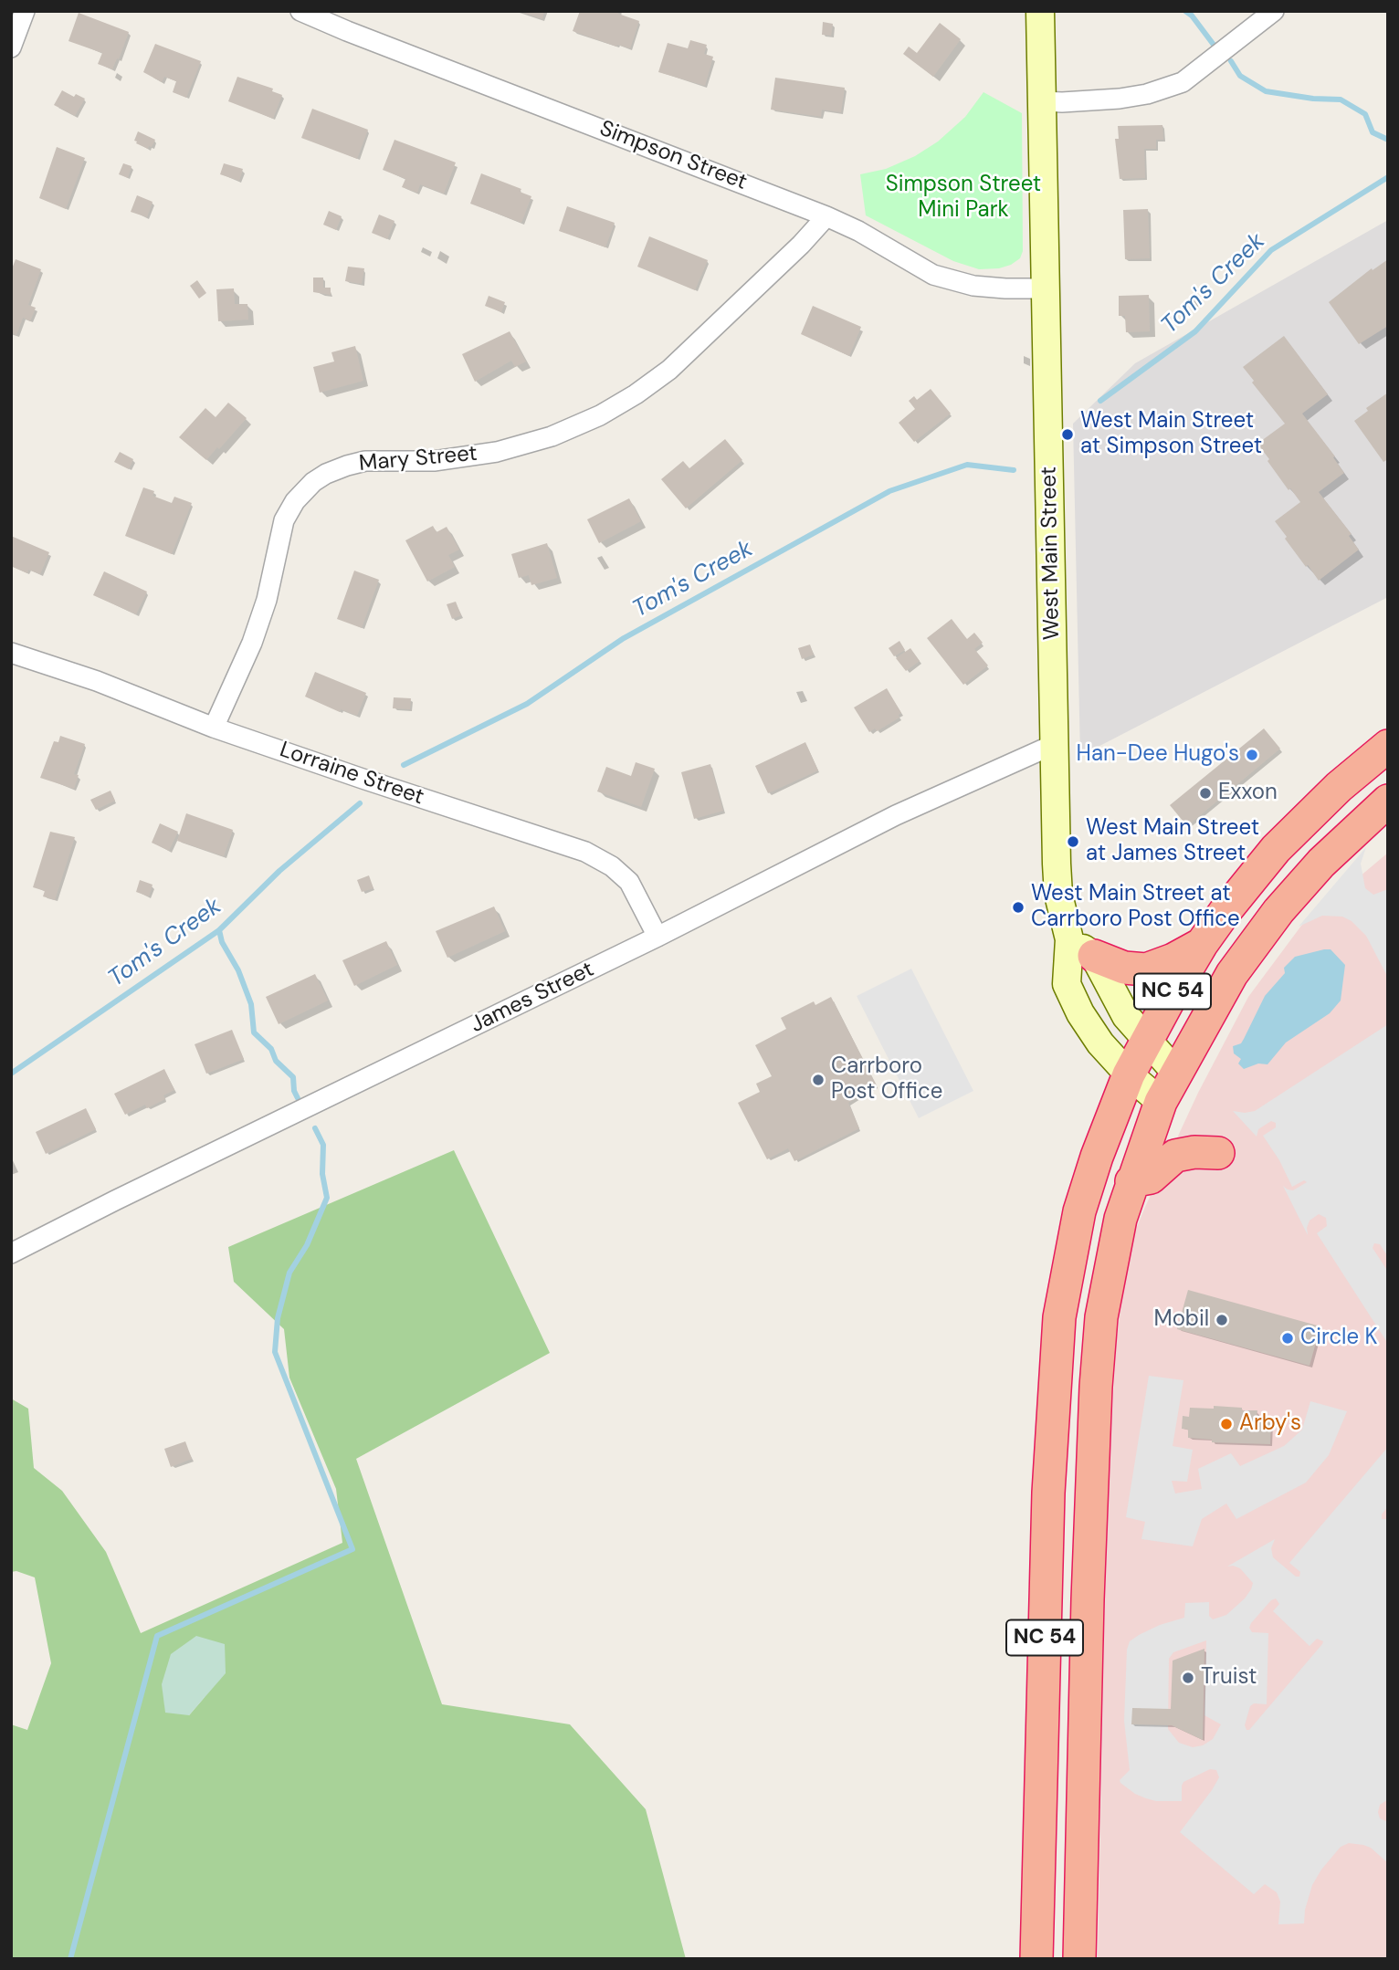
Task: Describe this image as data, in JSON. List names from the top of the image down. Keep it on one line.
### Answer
{"streets":{"highway":["NC 54"],"main road":["West Main Street"],"street":["Simpson Street","Mary Street","Lorraine Street","James Street"]},"crossings":[["Simpson Street","Mary Street"],["Simpson Street","West Main Street"],["Mary Street","Lorraine Street"],["West Main Street","NC 54"],["West Main Street","James Street"],["Lorraine Street","James Street"]],"water":["Tom's Creek"],"parks":["Simpson Street Mini Park"],"places":["West Main Street at Simpson Street","Han-Dee Hugo's","Exxon","West Main Street at James Street","West Main Street at Carrboro Post Office","Carrboro Post Office","Mobil","Circle K","Arby's","Truist"]}
